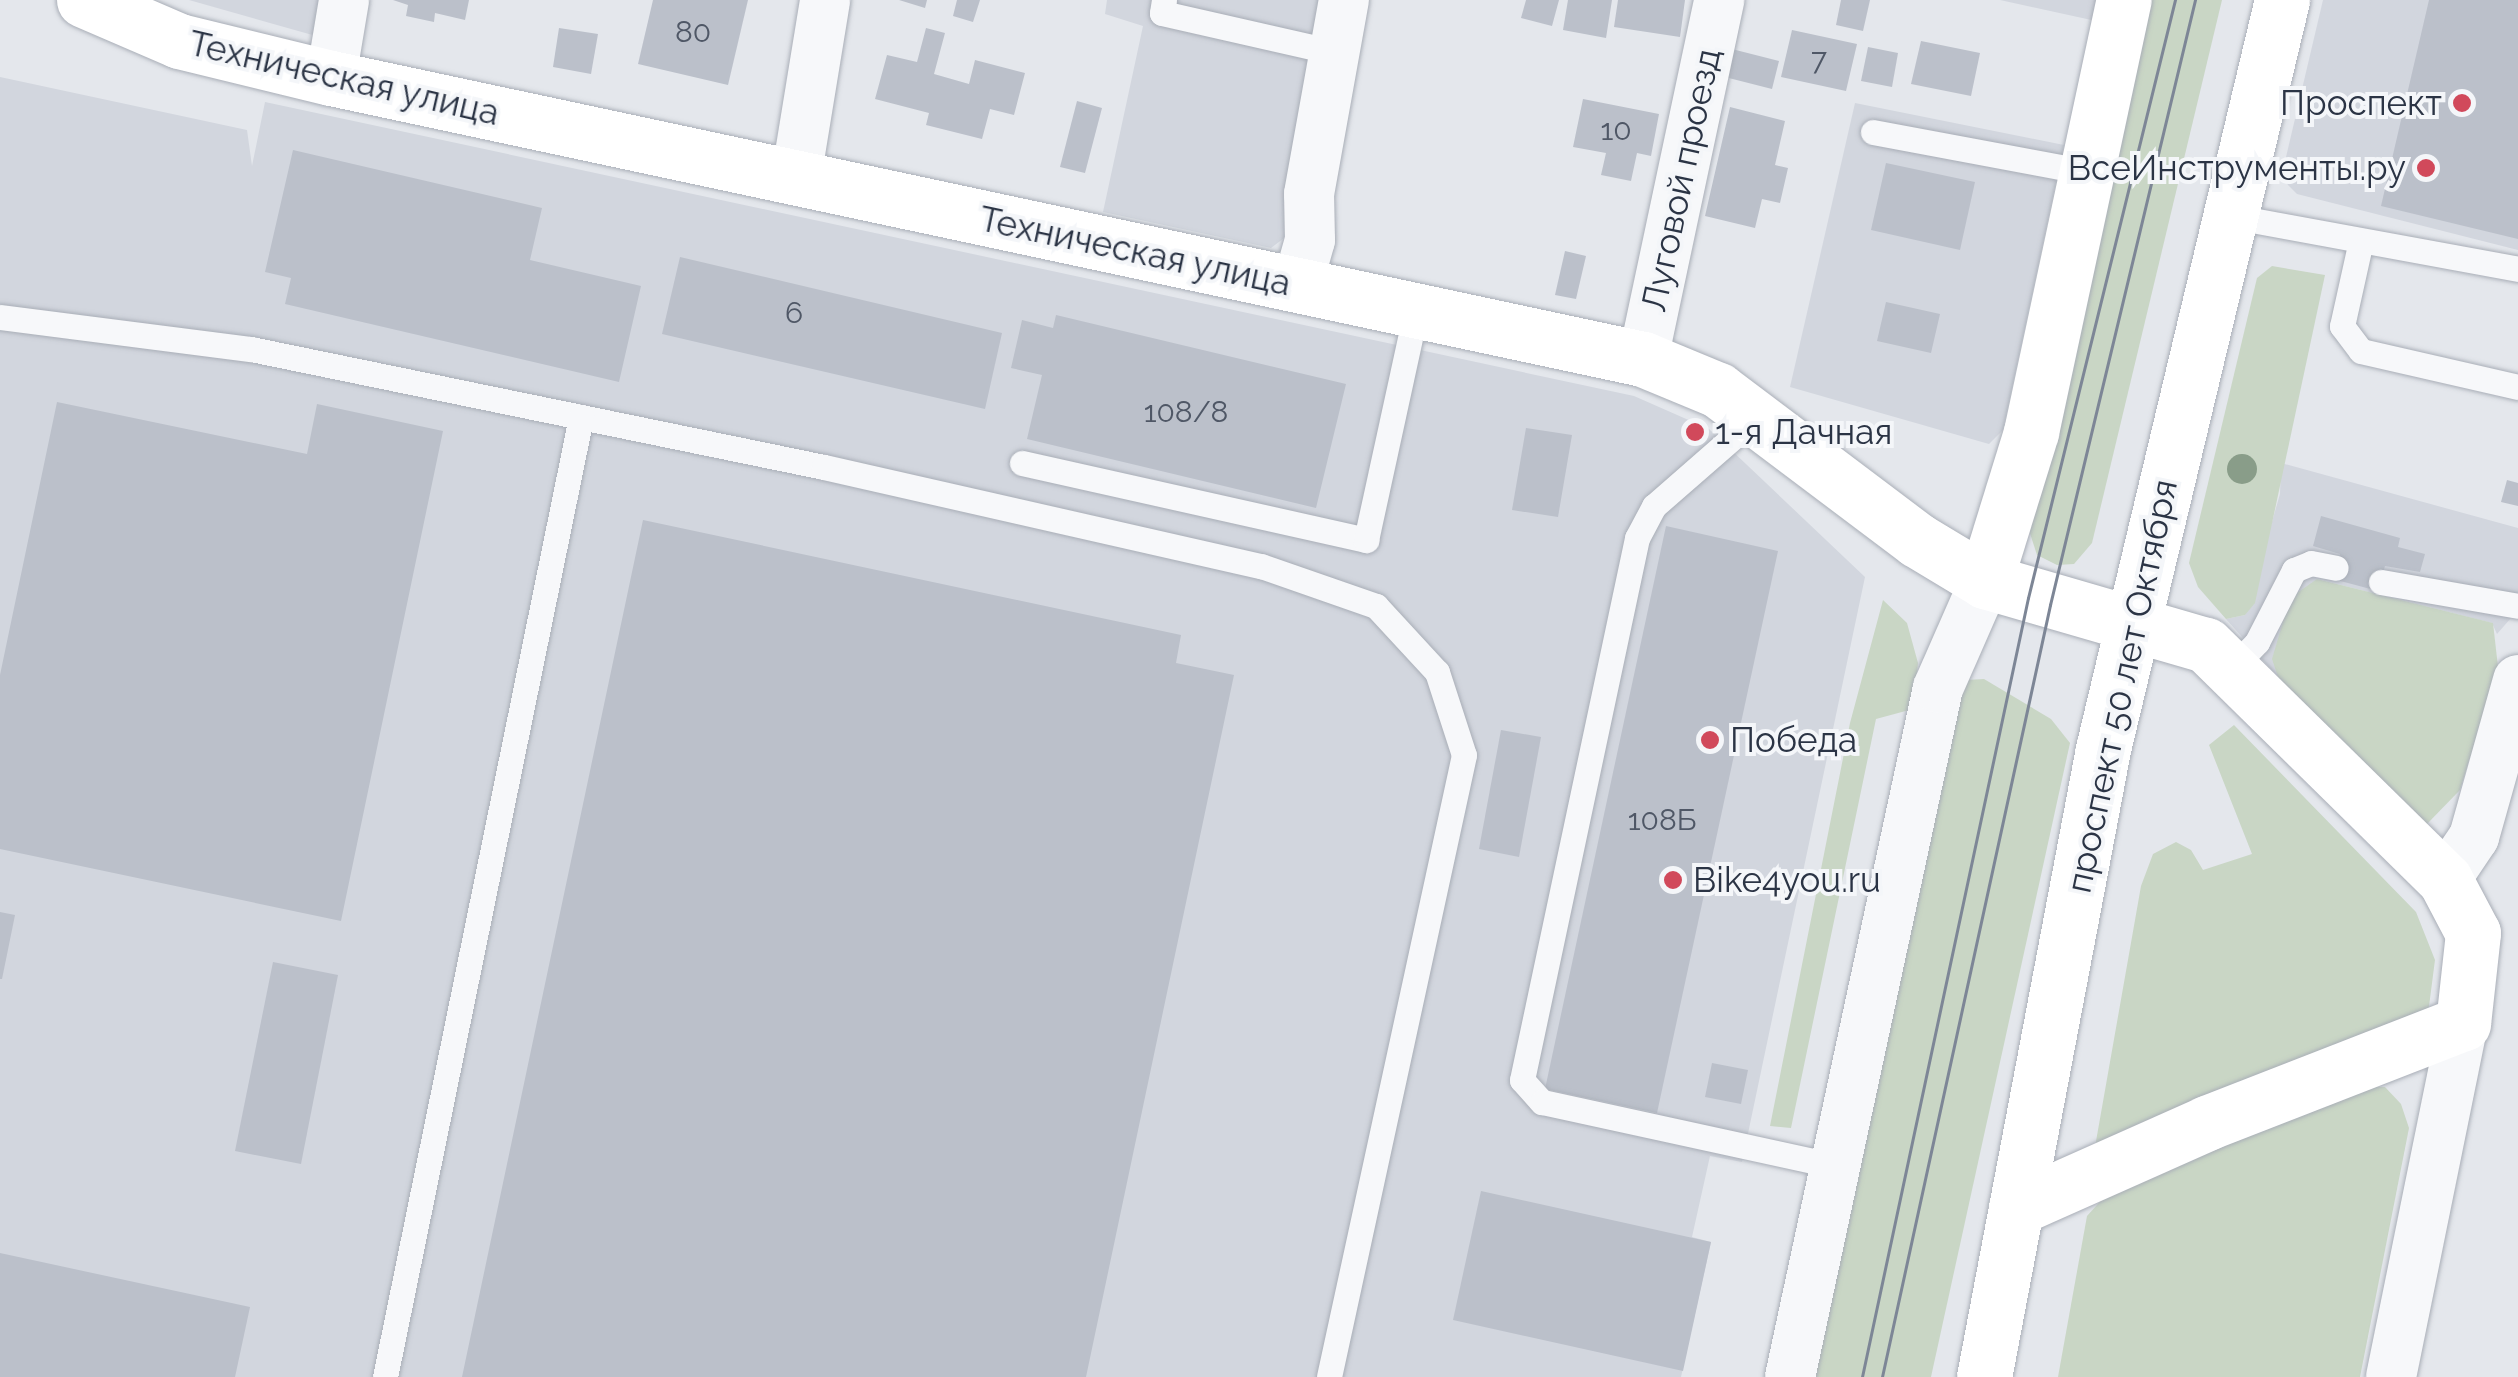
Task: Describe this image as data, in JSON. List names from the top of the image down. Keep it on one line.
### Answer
{"streets":{"main road":["Техническая улица","проспект 50 лет Октября"],"street":["Луговой проезд"]},"crossings":[["Техническая улица","Луговой проезд"],["Техническая улица","проспект 50 лет Октября"]],"places":["Проспект","ВсеИнструменты.ру","1-я Дачная","Победа","Bike4you.ru"],"house_numbers":["80","7","10","6","108/8","108Б"]}
